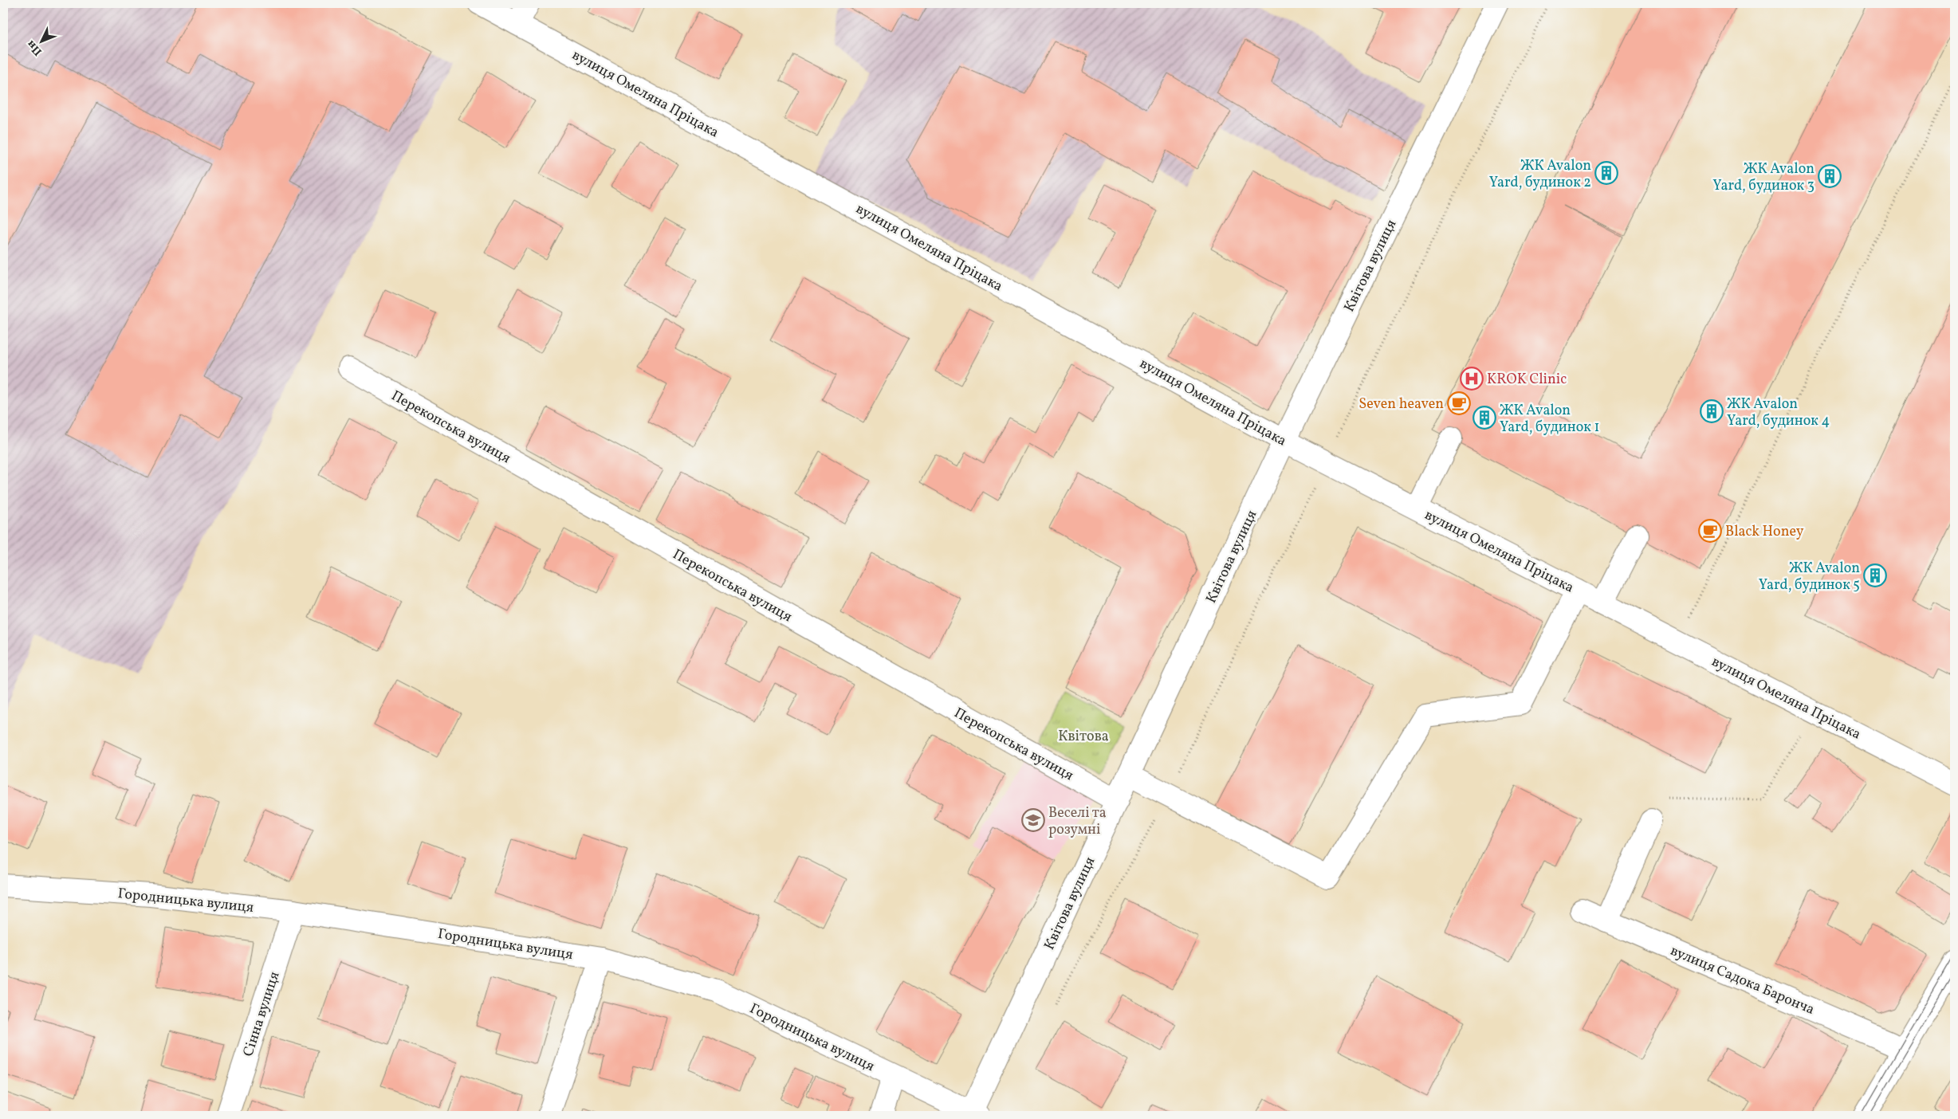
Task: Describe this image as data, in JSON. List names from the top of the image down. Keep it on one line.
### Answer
{"streets":{"street":["вулиця Омеляна Пріцака","Квітова вулиця","Перекопська вулиця","Городницька вулиця","вулиця Садока Баронча","Сінна вулиця"]},"crossings":[["вулиця Омеляна Пріцака","Квітова вулиця"],["Квітова вулиця","Перекопська вулиця"],["Квітова вулиця","Городницька вулиця"],["Городницька вулиця","Сінна вулиця"]],"parks":["Квітова"],"places":{"building":["ЖК Avalon Yard, будинок 2","ЖК Avalon Yard, будинок 3","ЖК Avalon Yard, будинок 4","ЖК Avalon Yard, будинок 1","ЖК Avalon Yard, будинок 5"],"hospital":["KROK Clinic"],"cafe":["Seven heaven","Black Honey"],"school or university":["Веселі та розумні"]},"north":"bottom left"}
